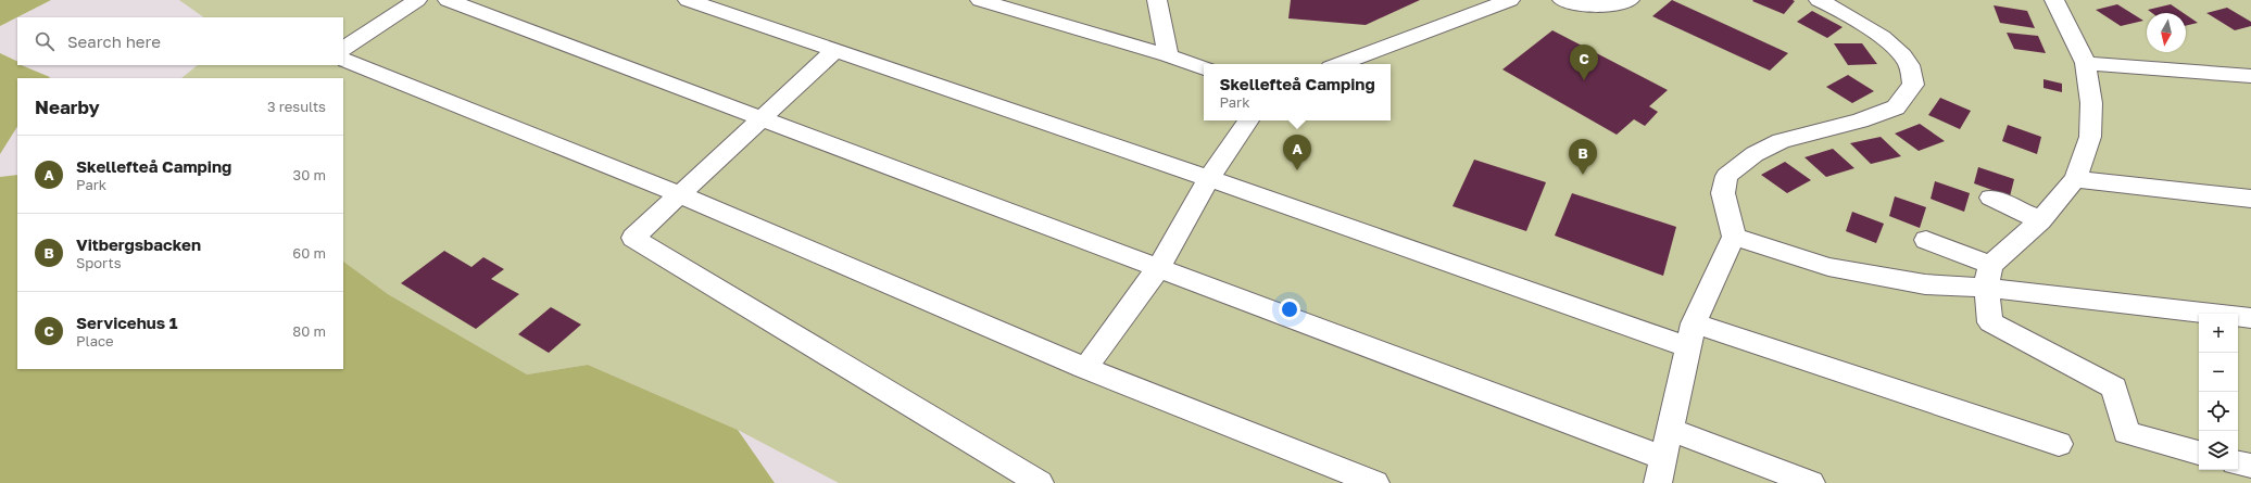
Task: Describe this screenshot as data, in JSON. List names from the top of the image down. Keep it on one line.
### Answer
{"north":"bottom","page":{"search":"Search here","pins":["C","A","B"],"popup":["Skellefteå Camping","Park"],"heading":["Nearby","3 results"],"list":[{"mark":"A","name":"Skellefteå Camping","note":"Park","value":"30 m"},{"mark":"B","name":"Vitbergsbacken","note":"Sports","value":"60 m"},{"mark":"C","name":"Servicehus 1","note":"Place","value":"80 m"}],"map_buttons":["+","−"]}}
